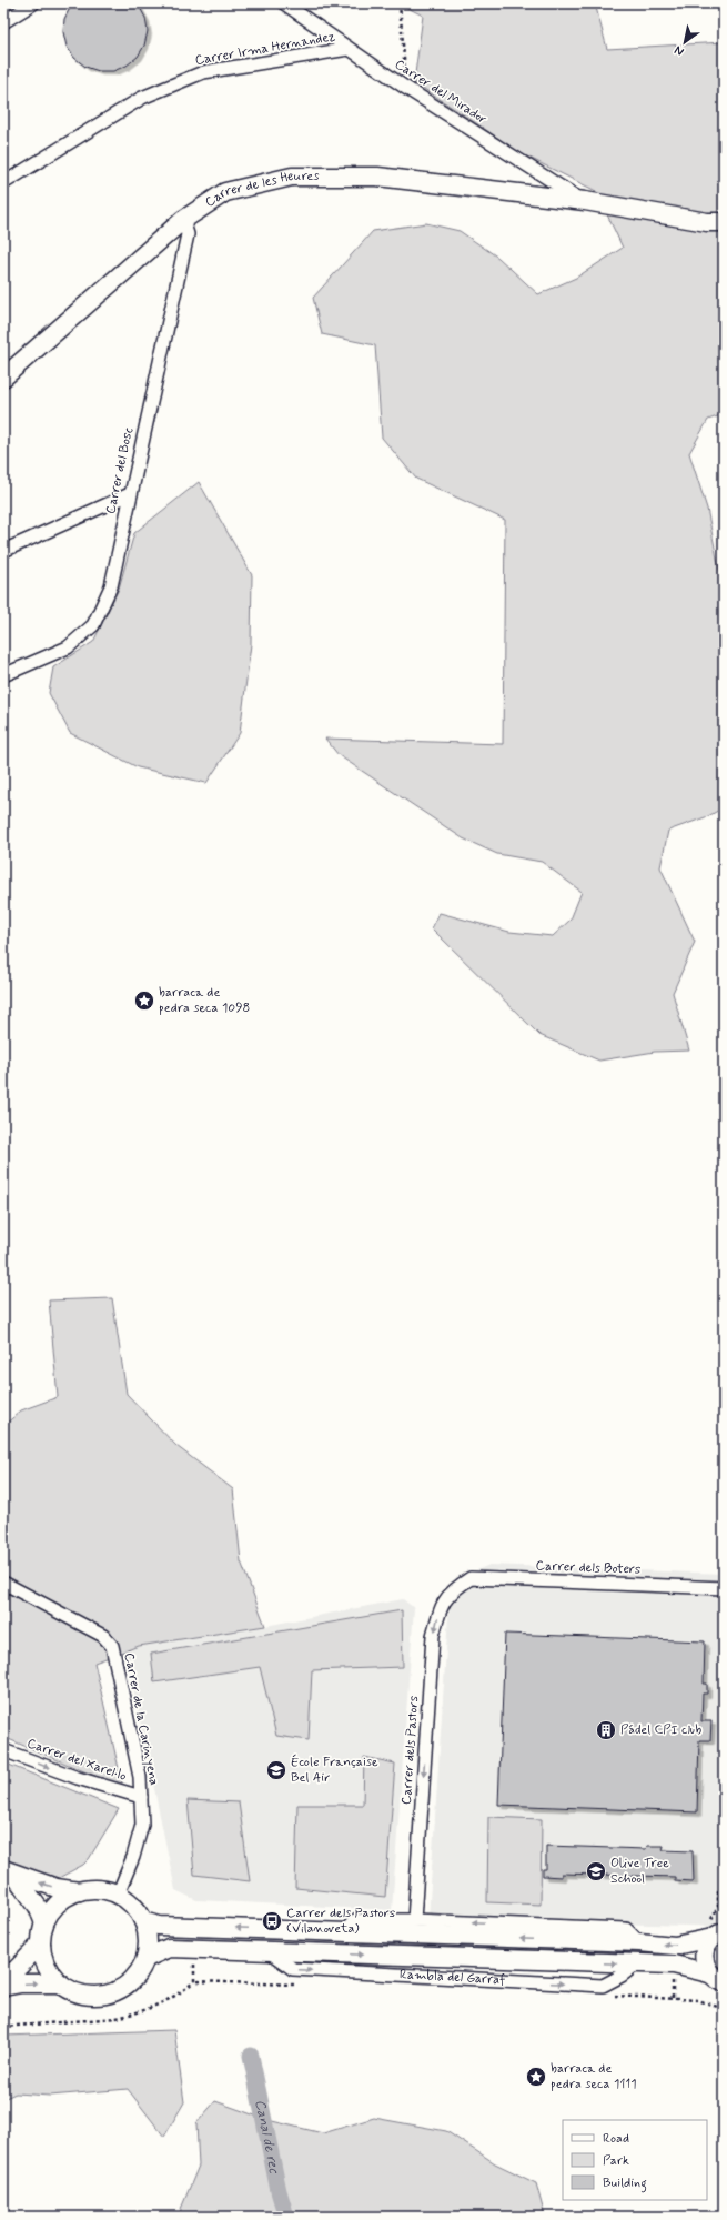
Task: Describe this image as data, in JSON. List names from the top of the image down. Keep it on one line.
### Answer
{"streets":{"street":["Carrer Irma Hernandez","Carrer del Mirador","Carrer de les Heures","Carrer del Bosc","Carrer dels Boters","Carrer de la Carinyena","Carrer dels Pastors","Carrer del Xarel·lo","Rambla del Garraf"]},"crossings":[["Carrer Irma Hernandez","Carrer del Mirador"],["Carrer del Mirador","Carrer de les Heures"],["Carrer de les Heures","Carrer del Bosc"],["Carrer dels Boters","Carrer dels Pastors"],["Carrer de la Carinyena","Carrer del Xarel·lo"],["Carrer de la Carinyena","Rambla del Garraf"]],"one_way":["Carrer dels Pastors"],"water":["Canal de rec"],"places":{"place":["barraca de pedra seca 1098","barraca de pedra seca 1111"],"building":["Pádel CPI club"],"school or university":["École Française Bel Air","Olive Tree School"],"bus stop":["Carrer dels Pastors (Vilanoveta)"]},"legend":["Road","Park","Building"],"north":"bottom left"}
